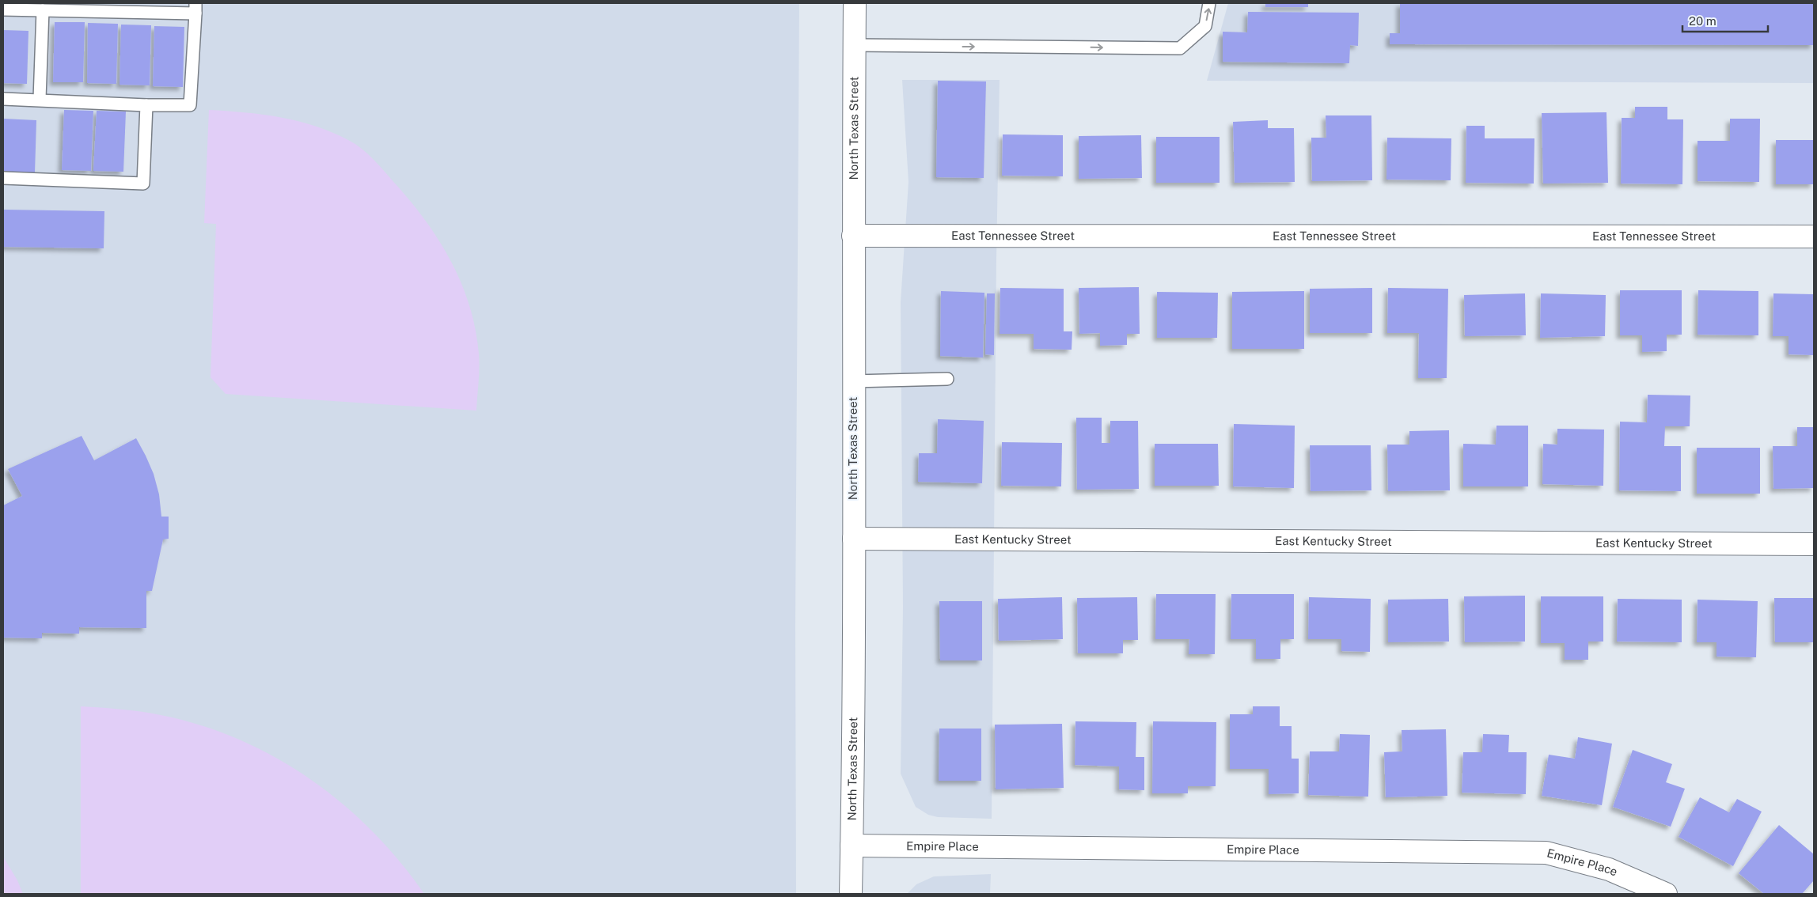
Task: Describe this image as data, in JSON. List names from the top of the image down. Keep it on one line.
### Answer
{"streets":{"street":["North Texas Street","East Tennessee Street","East Kentucky Street","Empire Place"]},"crossings":[["North Texas Street","East Tennessee Street"],["North Texas Street","East Kentucky Street"],["North Texas Street","Empire Place"]],"scale_bar":"20 m"}
